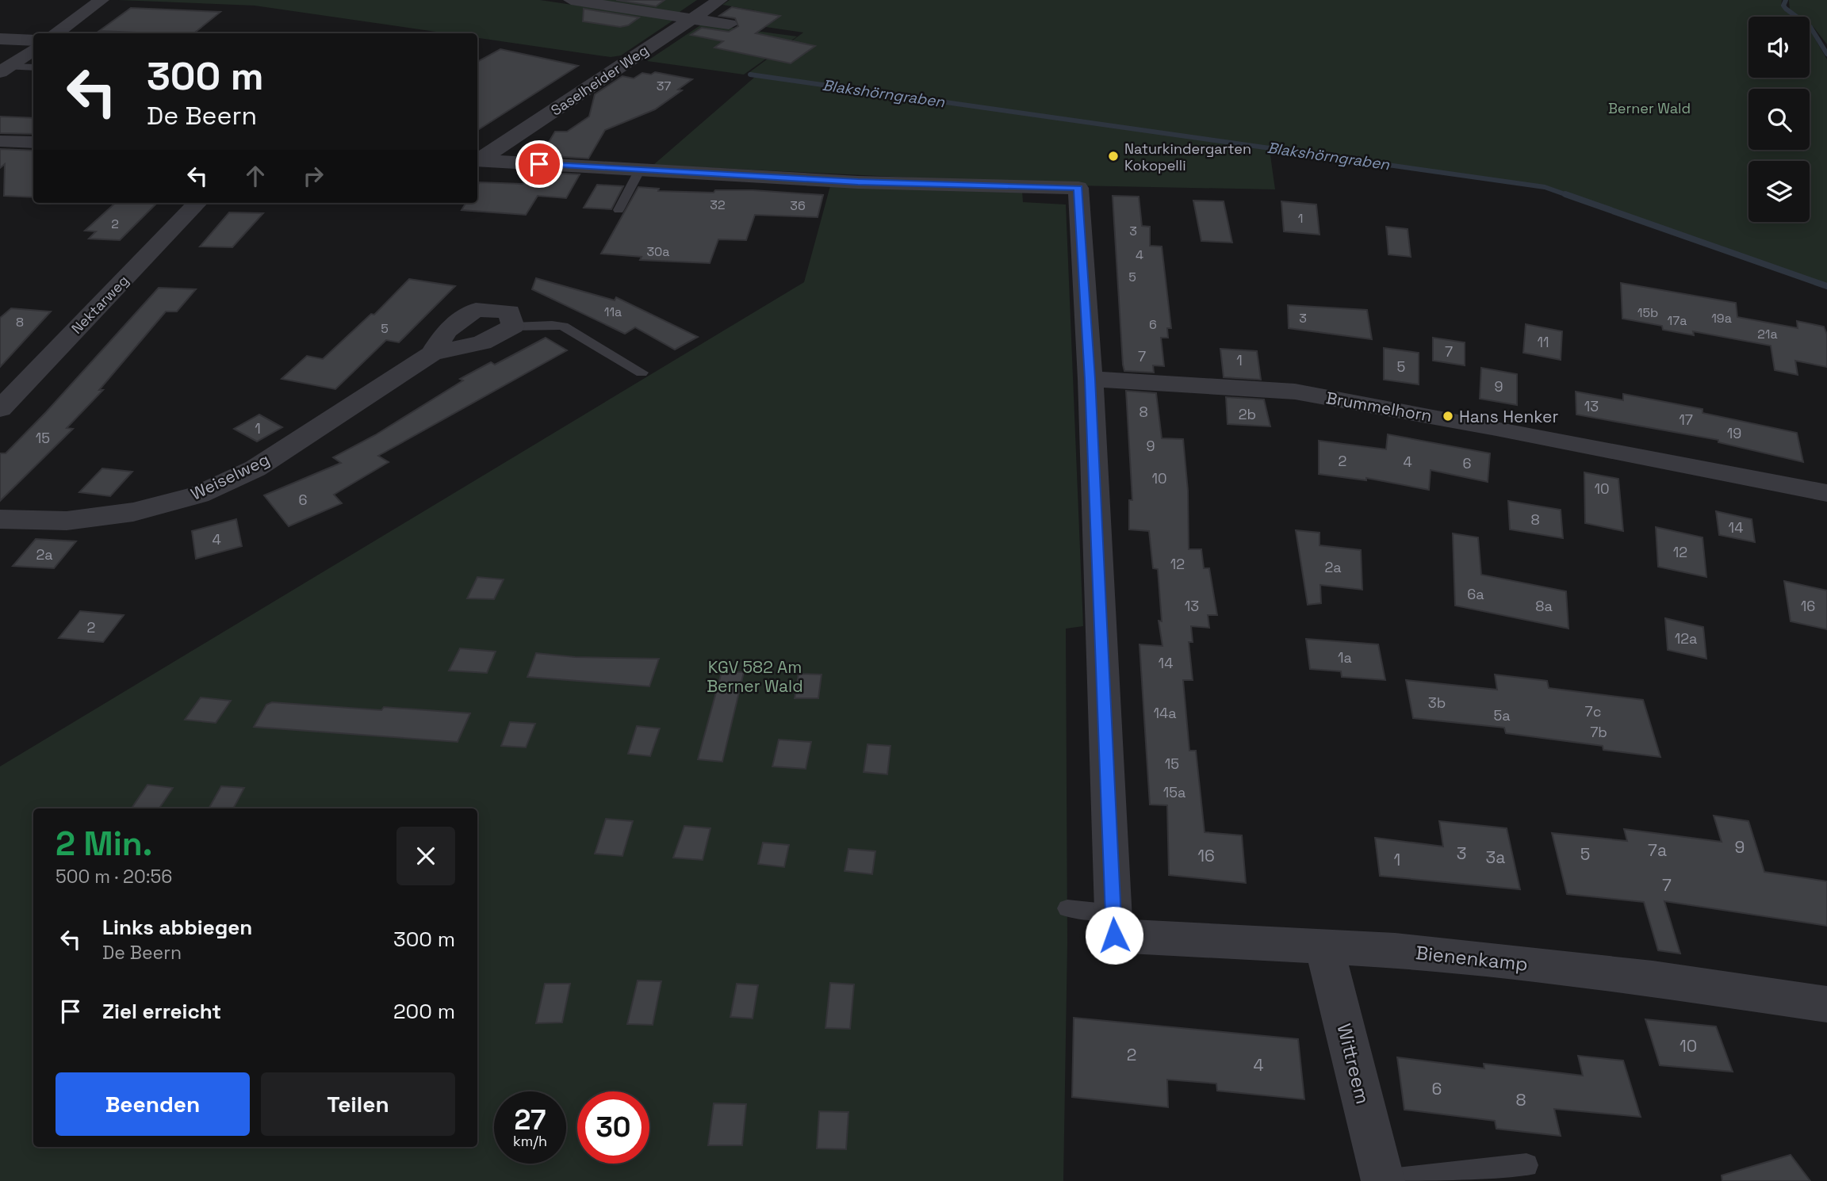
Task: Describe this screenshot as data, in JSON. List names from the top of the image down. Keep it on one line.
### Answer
{"streets":{"street":["Saselheider Weg","Nektarweg","Brummelhorn","Weiselweg","Bienenkamp","Wittreem"]},"crossings":[["Bienenkamp","Wittreem"]],"water":["Blakshörngraben"],"parks":["Berner Wald","KGV 582 Am Berner Wald"],"places":["Naturkindergarten Kokopelli","Hans Henker"],"house_numbers":["37","32","36","1","2","3","30a","4","5","11a","15b","3","19a","17a","8","6","5","21a","11","7","7","1","5","9","13","8","2b","17","1","19","15","9","2","4","6","10","10","6","8","14","4","12","2a","12","2a","6a","13","8a","16","2","12a","1a","14","3b","7c","14a","5a","7b","15","15a","9","7a","3","5","16","3a","1","7","10","2","4","6","8"],"page":{"turn":["300 m","De Beern"],"heading":["2 Min.","500 m · 20:56"],"list":[{"name":"Links abbiegen","note":"De Beern","value":"300 m"},{"name":"Ziel erreicht","value":"200 m"}],"buttons":["Beenden","Teilen"],"speed":"27 km/h","limit":"30"}}
